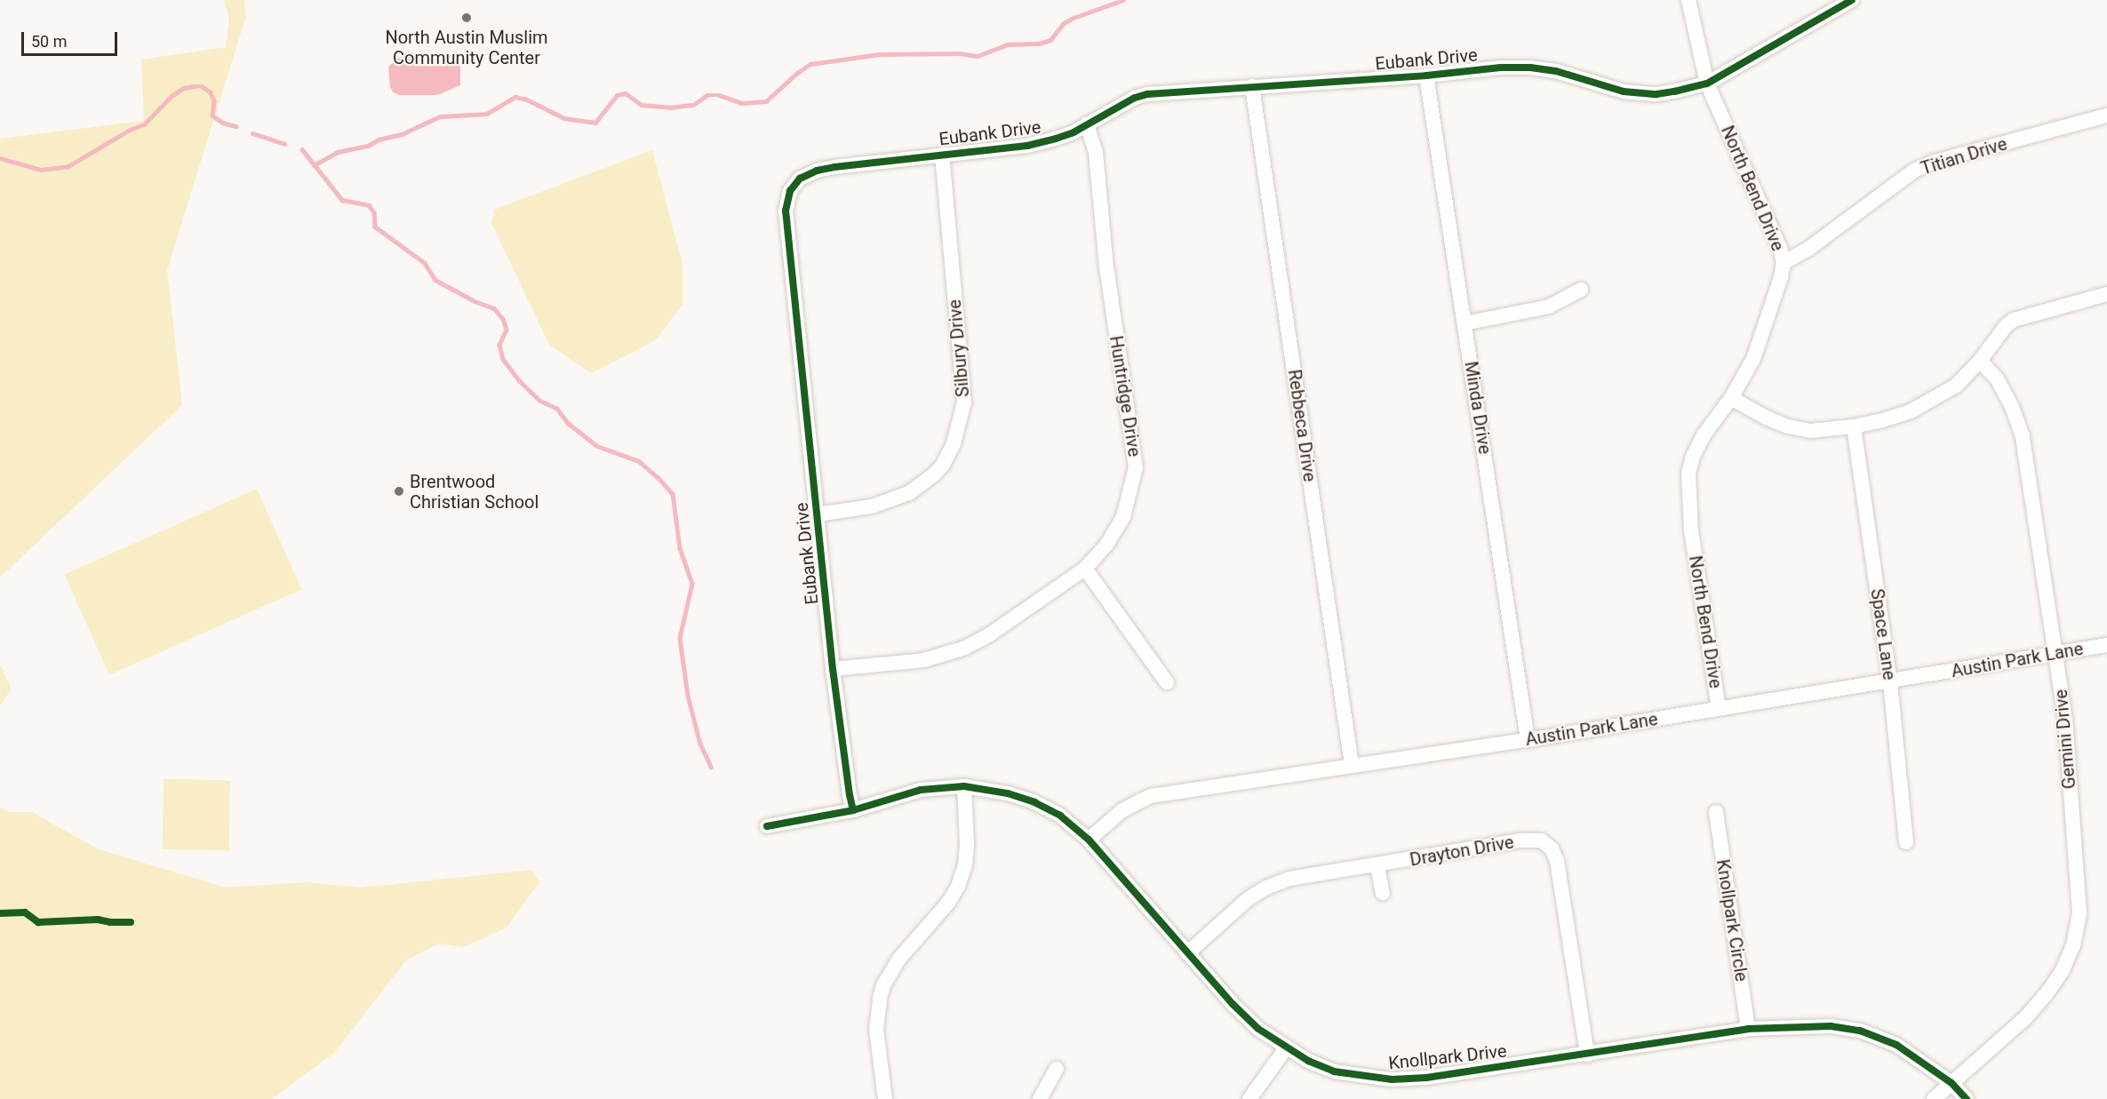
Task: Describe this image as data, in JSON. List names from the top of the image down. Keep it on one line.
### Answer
{"streets":{"street":["Eubank Drive","Titian Drive","North Bend Drive","Silbury Drive","Huntridge Drive","Minda Drive","Rebbeca Drive","Space Lane","Austin Park Lane","Gemini Drive","Drayton Drive","Knollpark Circle","Knollpark Drive"]},"crossings":[["Eubank Drive","North Bend Drive"],["Eubank Drive","Silbury Drive"],["Eubank Drive","Huntridge Drive"],["Eubank Drive","Minda Drive"],["Eubank Drive","Rebbeca Drive"],["Eubank Drive","Knollpark Drive"],["Titian Drive","North Bend Drive"],["North Bend Drive","Austin Park Lane"],["Minda Drive","Austin Park Lane"],["Rebbeca Drive","Austin Park Lane"],["Space Lane","Austin Park Lane"],["Austin Park Lane","Gemini Drive"],["Austin Park Lane","Knollpark Drive"],["Gemini Drive","Knollpark Drive"],["Drayton Drive","Knollpark Drive"],["Knollpark Circle","Knollpark Drive"]],"places":["North Austin Muslim Community Center","Brentwood Christian School"],"scale_bar":"50 m"}
